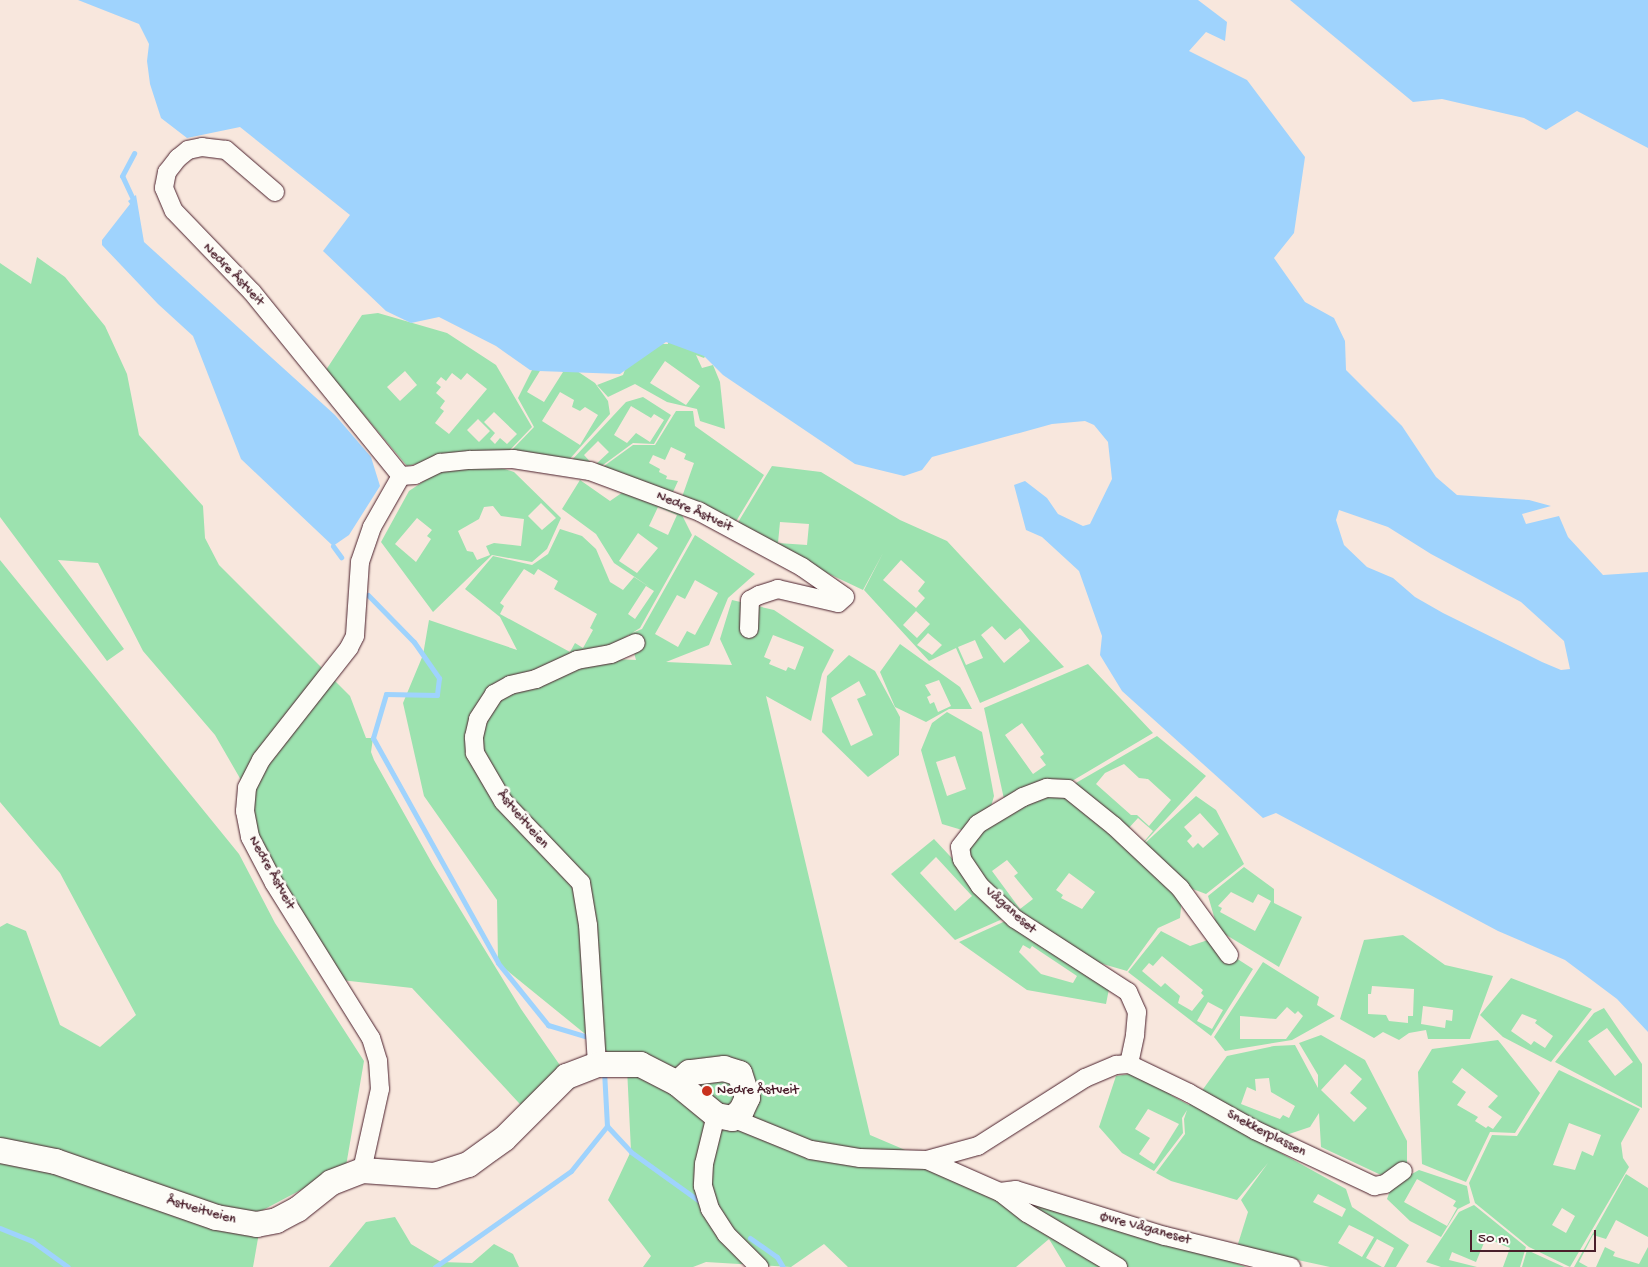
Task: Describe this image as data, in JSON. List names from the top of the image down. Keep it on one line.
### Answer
{"streets":{"street":["Nedre Åstveit","Åstveitveien","Våganeset","Snekkerplassen","Øvre Våganeset"]},"crossings":[["Nedre Åstveit","Åstveitveien"],["Våganeset","Snekkerplassen"]],"places":["Nedre Åstveit"],"scale_bar":"50 m"}
